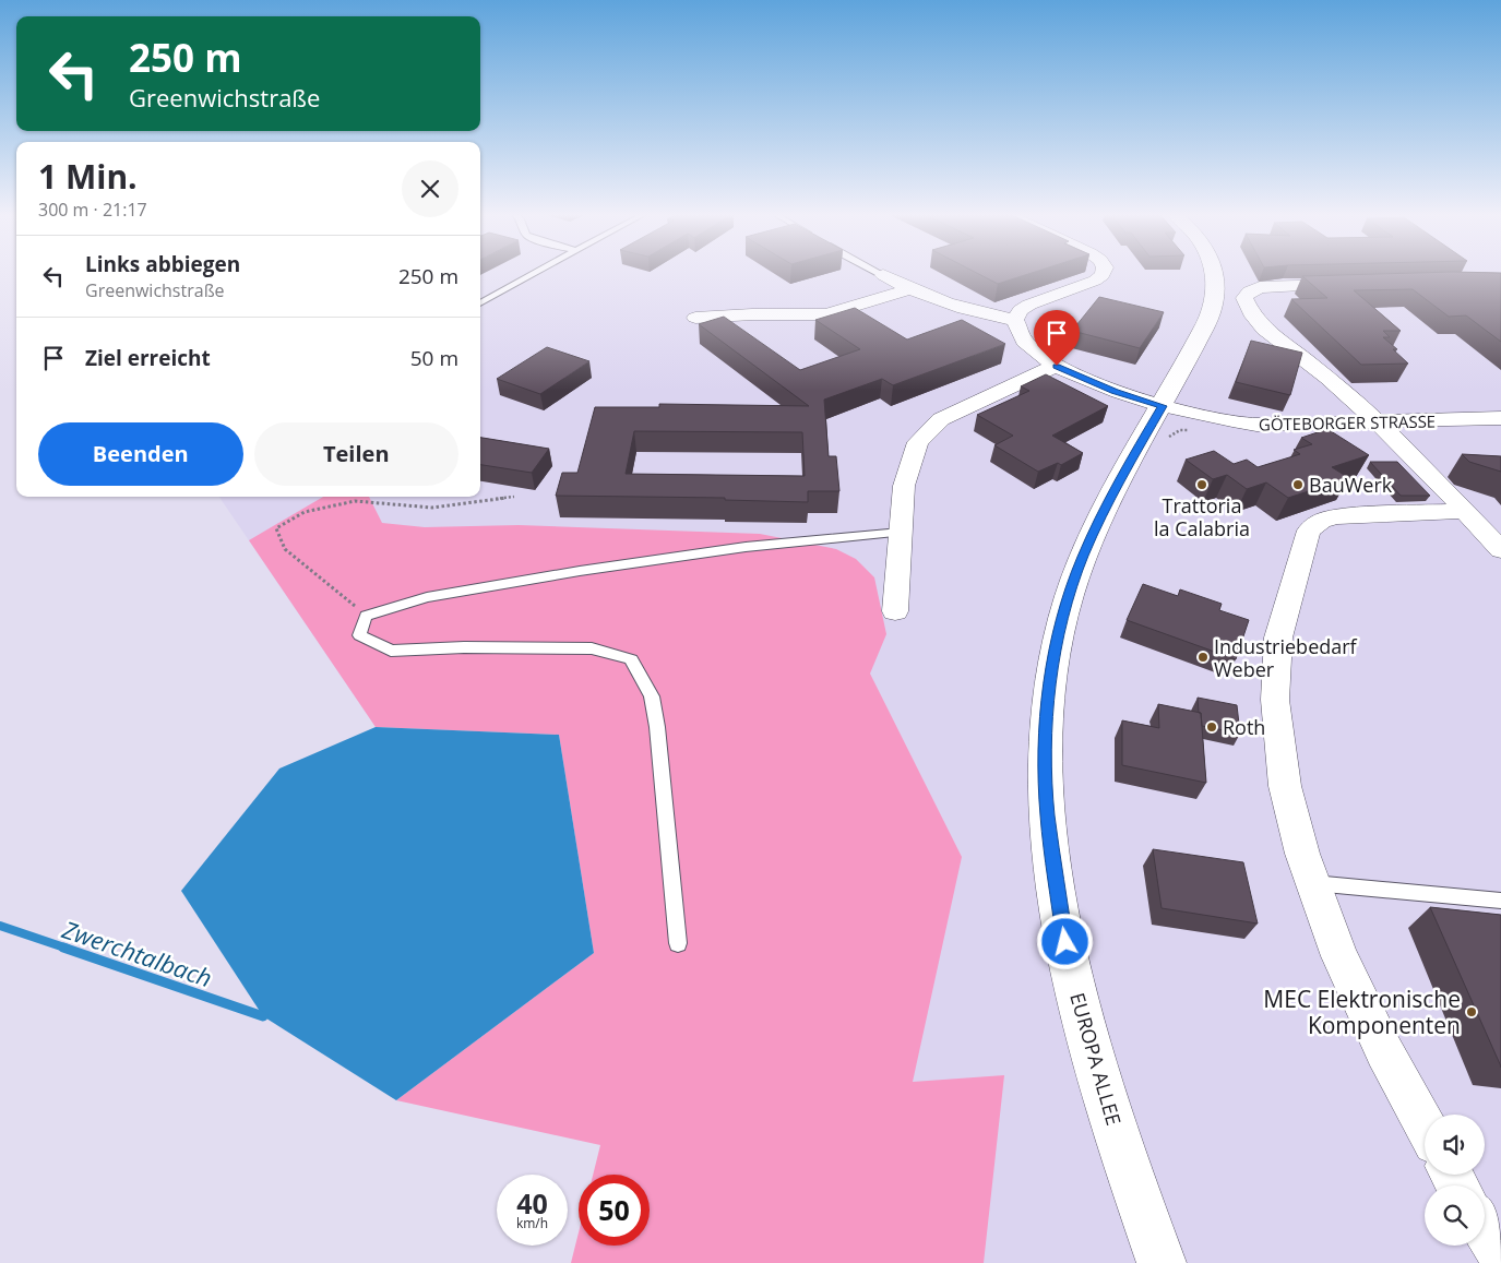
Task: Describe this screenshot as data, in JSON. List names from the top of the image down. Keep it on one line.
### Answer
{"streets":{"main road":["EUROPA ALLEE"],"street":["GÖTEBORGER STRASSE"]},"crossings":[["GÖTEBORGER STRASSE","EUROPA ALLEE"]],"water":["Zwerchtalbach"],"places":["Trattoria la Calabria","BauWerk","Industriebedarf Weber","Roth","MEC Elektronische Komponenten"],"page":{"turn":["250 m","Greenwichstraße"],"heading":["1 Min.","300 m · 21:17"],"list":[{"name":"Links abbiegen","note":"Greenwichstraße","value":"250 m"},{"name":"Ziel erreicht","value":"50 m"}],"buttons":["Beenden","Teilen"],"speed":"40 km/h","limit":"50"}}
